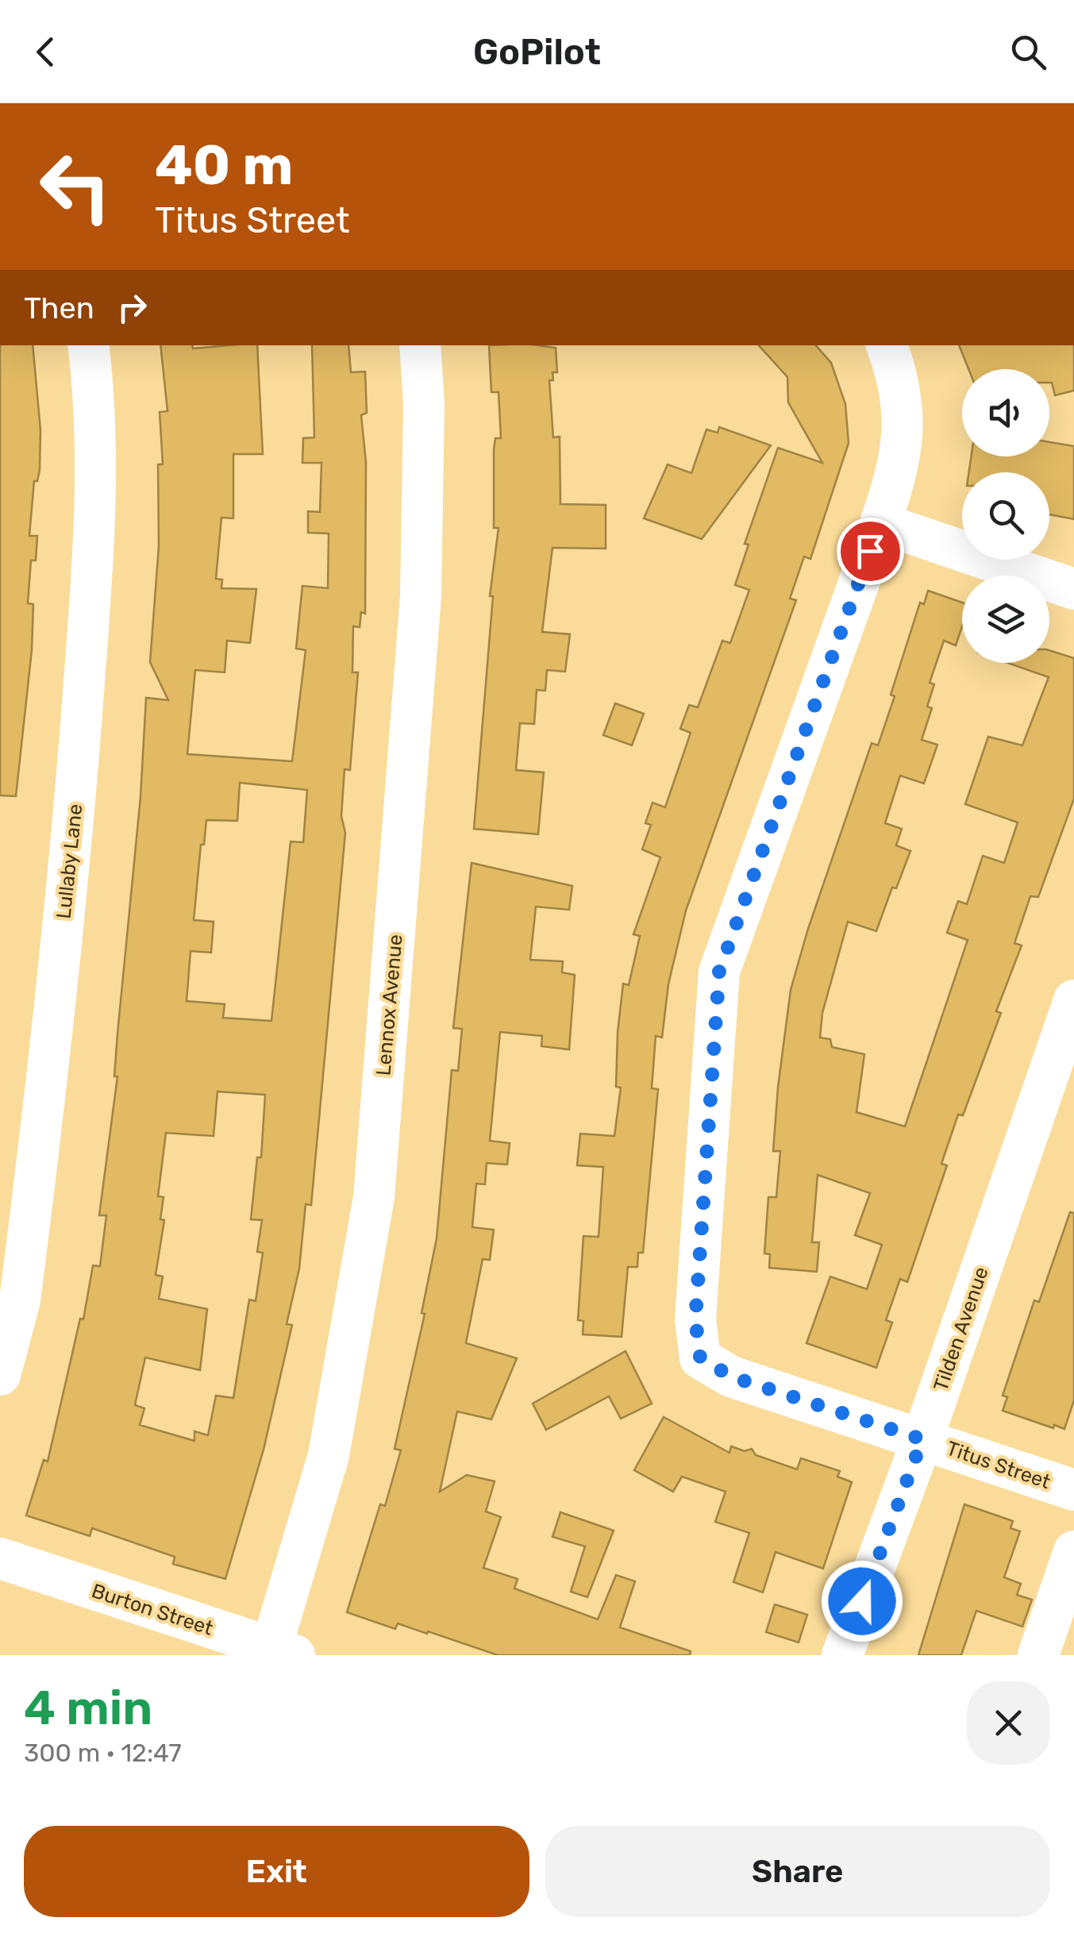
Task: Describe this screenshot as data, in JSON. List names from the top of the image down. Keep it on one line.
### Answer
{"streets":{"street":["Lullaby Lane","Lennox Avenue","Tilden Avenue","Titus Street","Burton Street"]},"crossings":[["Lennox Avenue","Burton Street"],["Tilden Avenue","Titus Street"]],"page":{"header":"GoPilot","turn":["40 m","Titus Street"],"then":"Then","heading":["4 min","300 m · 12:47"],"buttons":["Exit","Share"]}}
